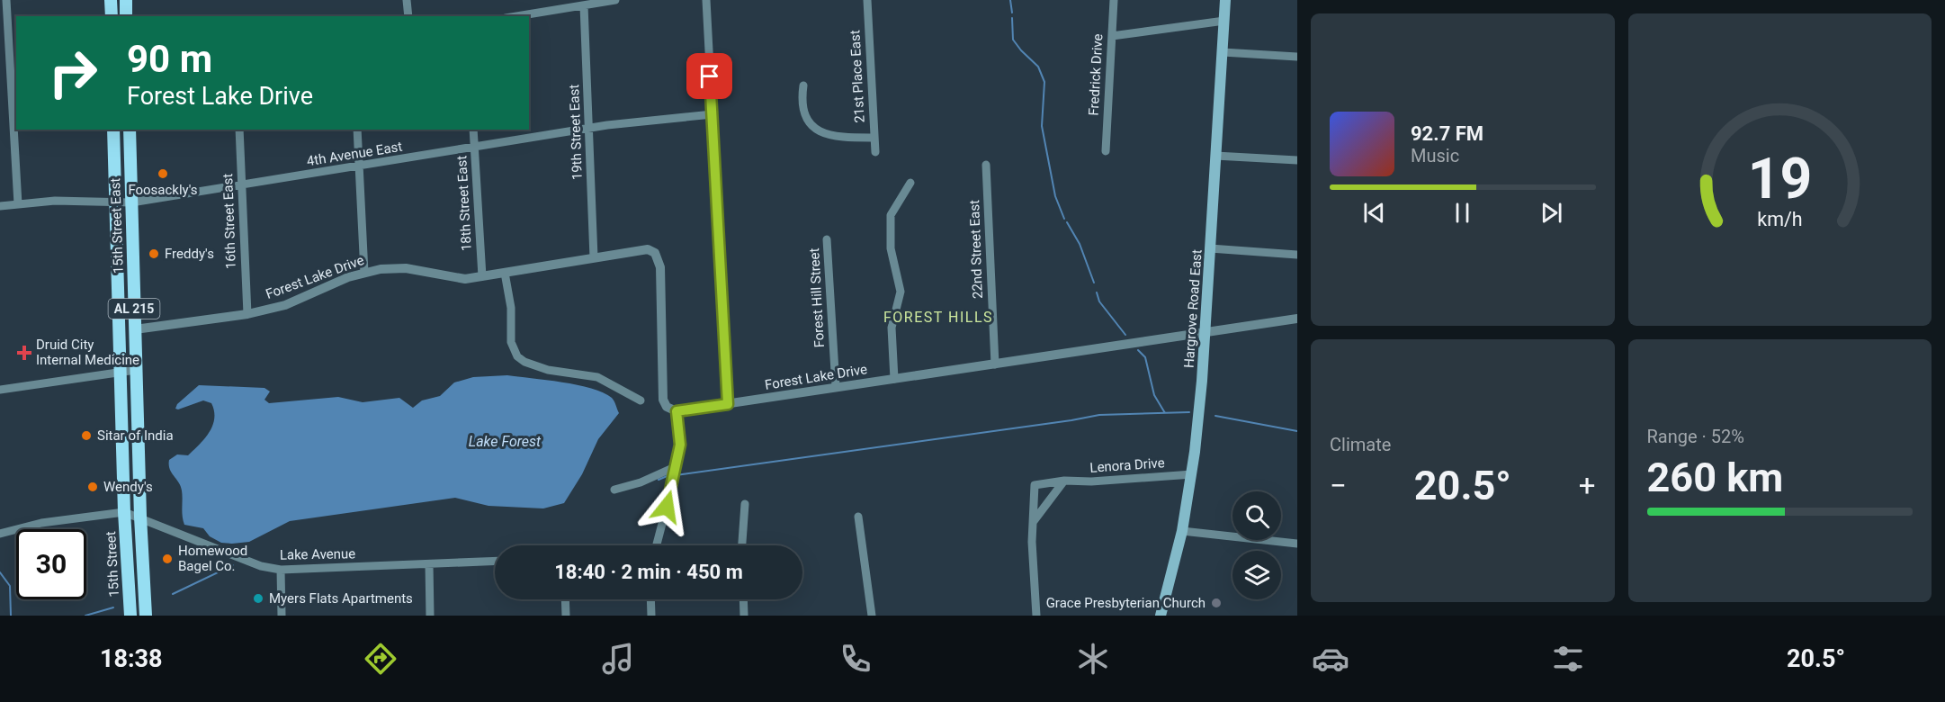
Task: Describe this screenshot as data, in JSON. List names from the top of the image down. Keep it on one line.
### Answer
{"streets":{"main road":["15th Street East","AL 215","Hargrove Road East","15th Street"],"street":["Fredrick Drive","21st Place East","19th Street East","4th Avenue East","18th Street East","16th Street East","22nd Street East","Forest Lake Drive","Forest Hill Street","Lenora Drive","Lake Avenue"]},"crossings":[["19th Street East","4th Avenue East"],["19th Street East","Forest Lake Drive"],["4th Avenue East","18th Street East"],["4th Avenue East","16th Street East"],["4th Avenue East","15th Street East"],["18th Street East","Forest Lake Drive"],["16th Street East","Forest Lake Drive"],["15th Street East","Forest Lake Drive"],["15th Street East","AL 215"],["15th Street East","Lake Avenue"],["15th Street East","15th Street"],["22nd Street East","Forest Lake Drive"],["Forest Lake Drive","Forest Hill Street"],["Forest Lake Drive","Hargrove Road East"],["AL 215","Lake Avenue"],["Hargrove Road East","Lenora Drive"],["Lake Avenue","15th Street"]],"districts":["FOREST HILLS"],"water":["Lake Forest"],"places":{"other":["Foosackly's","Freddy's","Sitar of India","Wendy's","Homewood Bagel Co.","Myers Flats Apartments","Grace Presbyterian Church"],"health":["Druid City Internal Medicine"]},"page":{"turn":["90 m","Forest Lake Drive"],"song":["92.7 FM","Music"],"tile":["Climate",["Range · 52%","260 km"]],"heat":["−","20.5°","+"],"limit":"30","trip":"18:40 · 2 min · 450 m","tabs":["18:38","20.5°"],"gauge":["19","km/h"]}}
